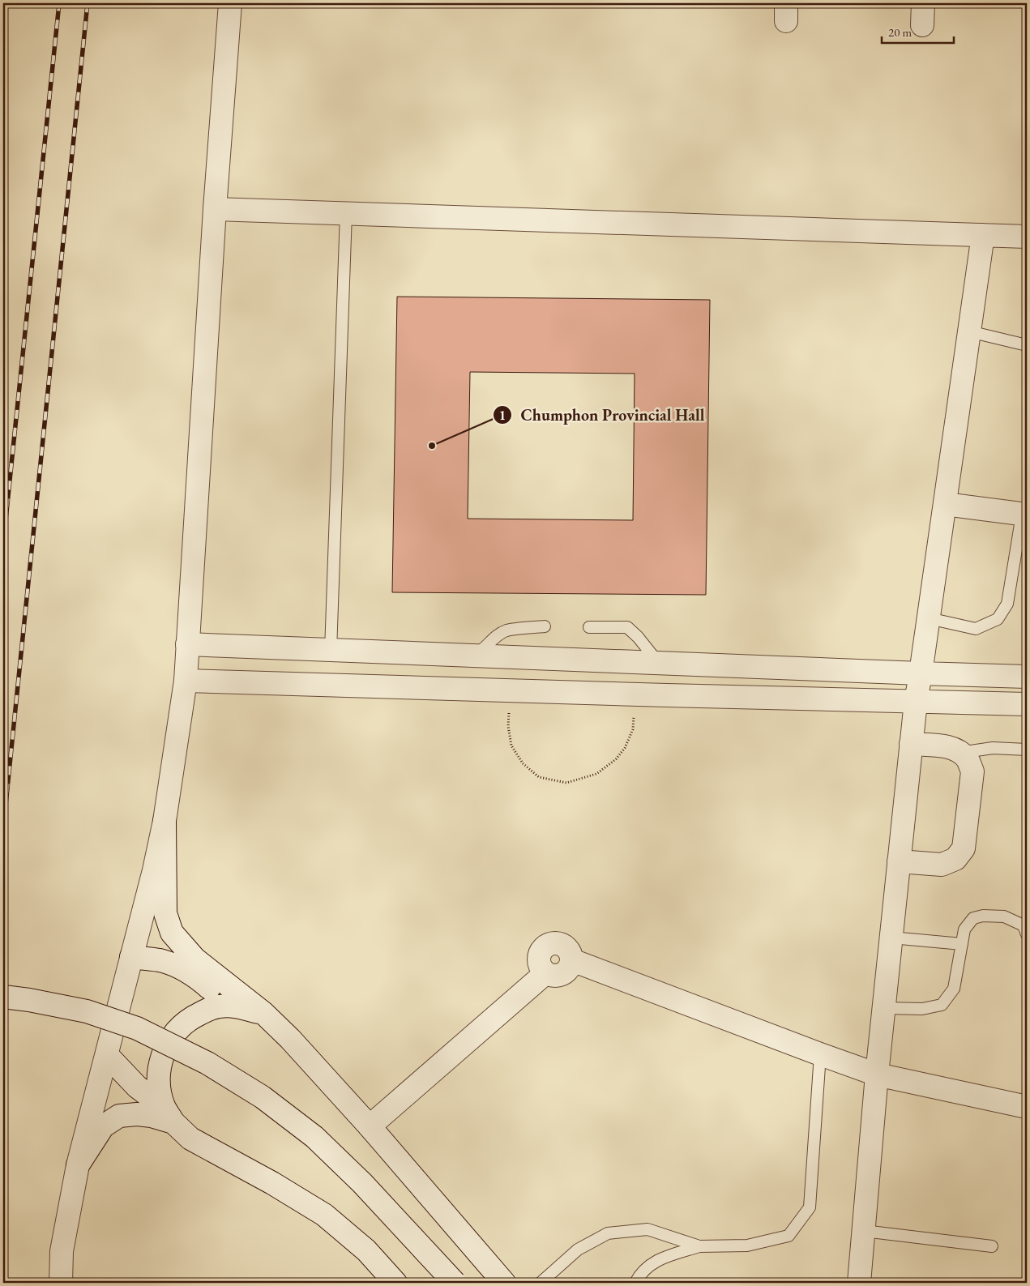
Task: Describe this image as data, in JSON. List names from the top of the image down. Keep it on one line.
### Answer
{"places":["Chumphon Provincial Hall"],"scale_bar":"20 m"}
